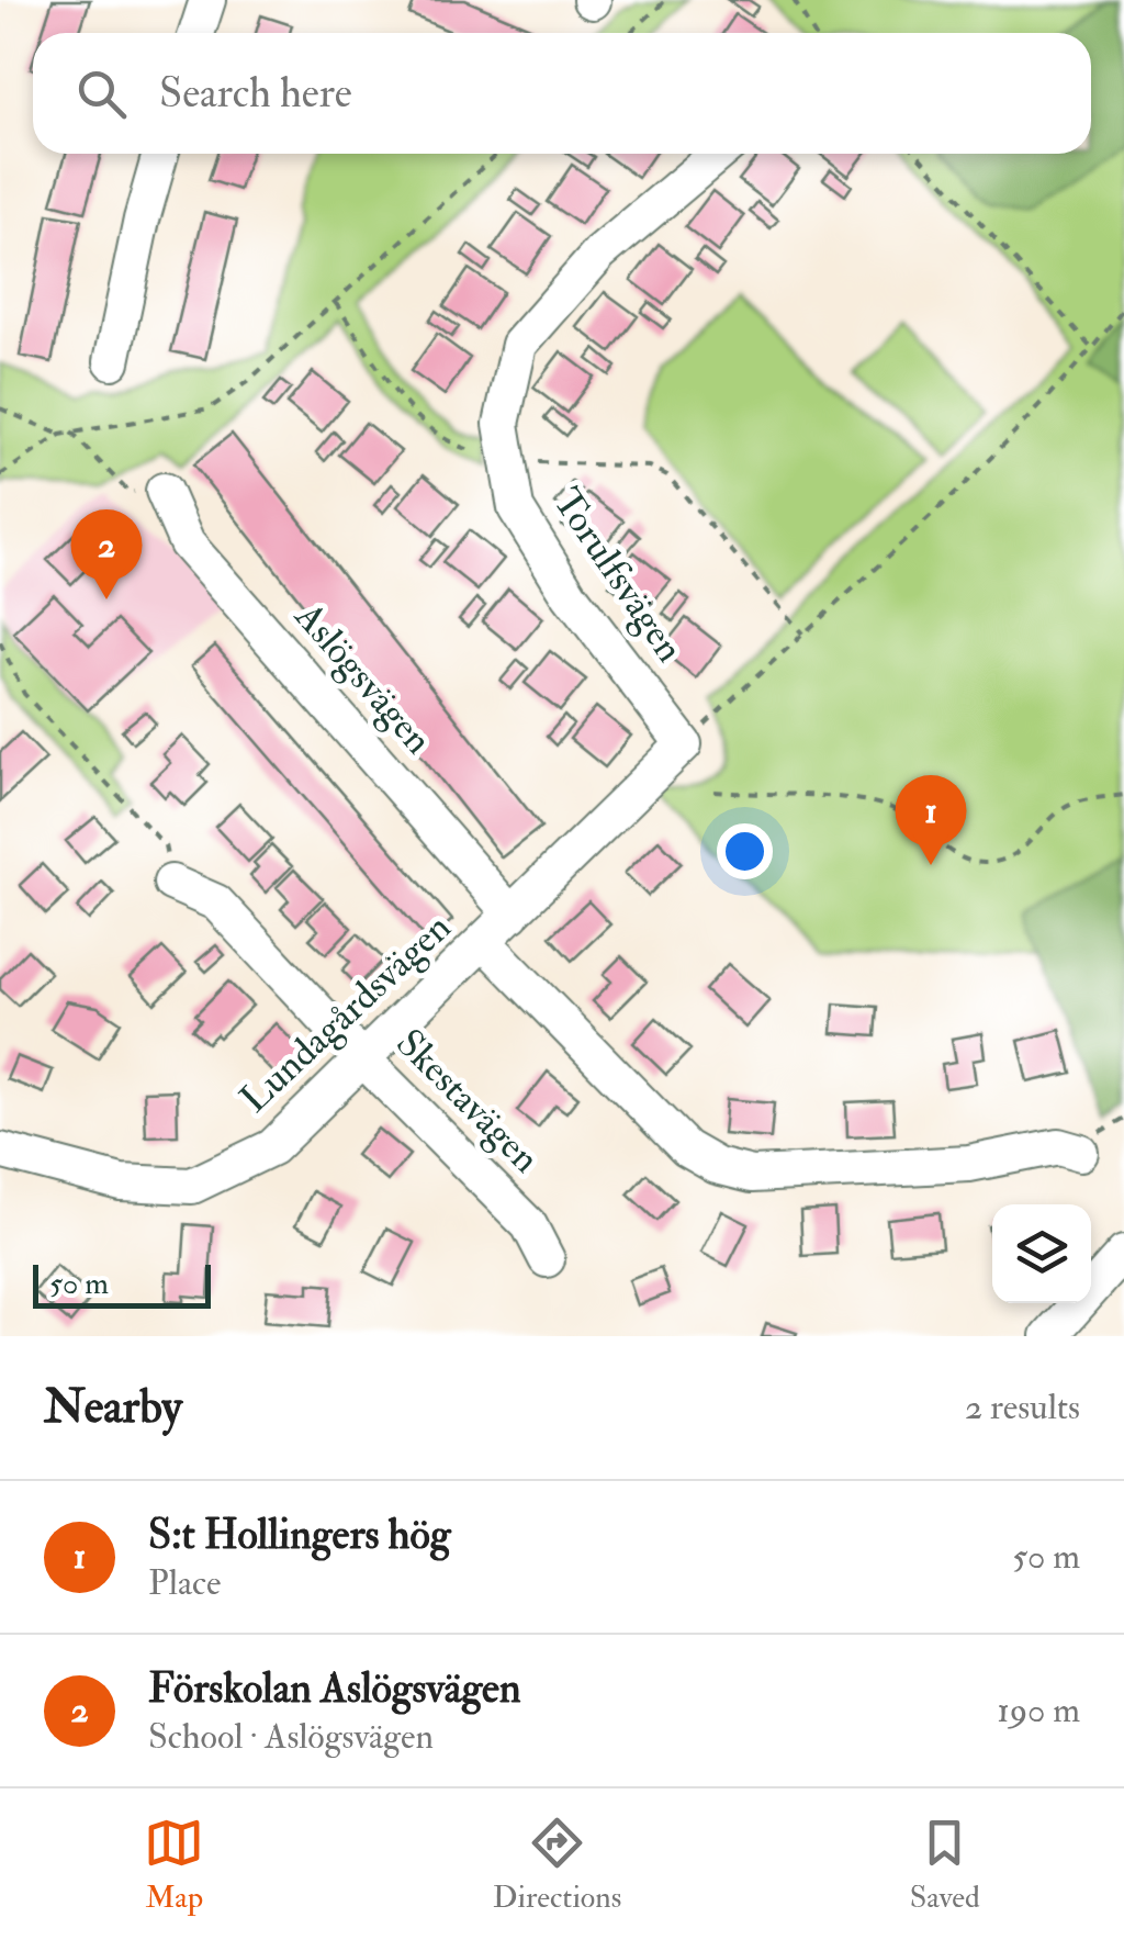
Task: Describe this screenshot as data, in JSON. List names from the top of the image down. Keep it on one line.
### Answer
{"streets":{"street":["Torulfsvägen","Aslögsvägen","Lundagårdsvägen","Skestavägen"]},"crossings":[["Torulfsvägen","Lundagårdsvägen"],["Aslögsvägen","Lundagårdsvägen"],["Lundagårdsvägen","Skestavägen"]],"scale_bar":"50 m","page":{"search":"Search here","pins":["2","1"],"scale":"50 m","heading":["Nearby","2 results"],"list":[{"mark":"1","name":"S:t Hollingers hög","note":"Place","value":"50 m"},{"mark":"2","name":"Förskolan Aslögsvägen","note":"School · Aslögsvägen","value":"190 m"}],"nav":["Map","Directions","Saved"]}}
